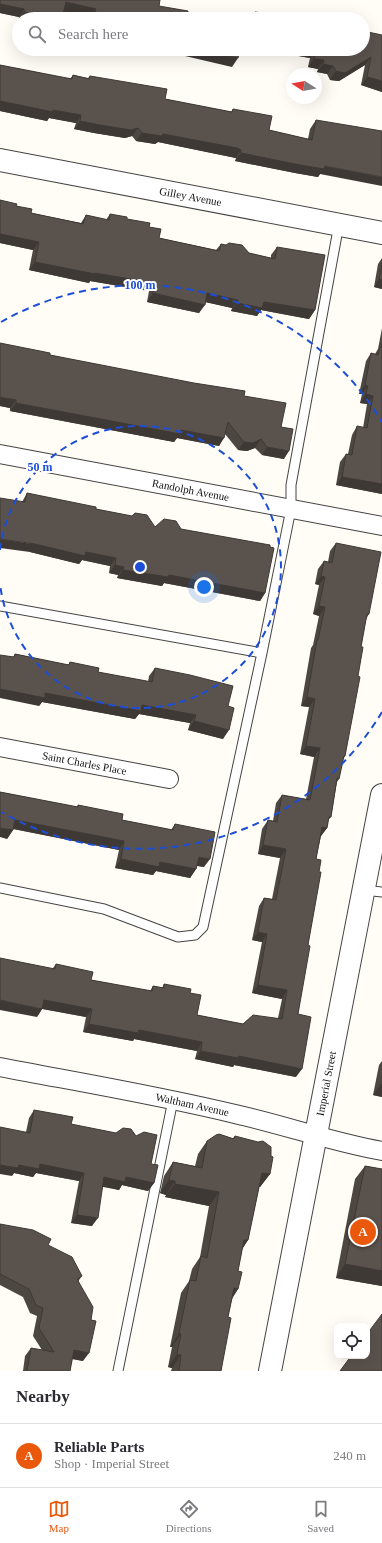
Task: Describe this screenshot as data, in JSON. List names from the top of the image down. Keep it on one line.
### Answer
{"streets":{"street":["Gilley Avenue","Randolph Avenue","Saint Charles Place","Imperial Street","Waltham Avenue"]},"crossings":[["Imperial Street","Waltham Avenue"]],"north":"left","page":{"search":"Search here","pins":"A","heading":"Nearby","list":[{"mark":"A","name":"Reliable Parts","note":"Shop · Imperial Street","value":"240 m"}],"nav":["Map","Directions","Saved"]},"rings":["100 m","50 m"]}
